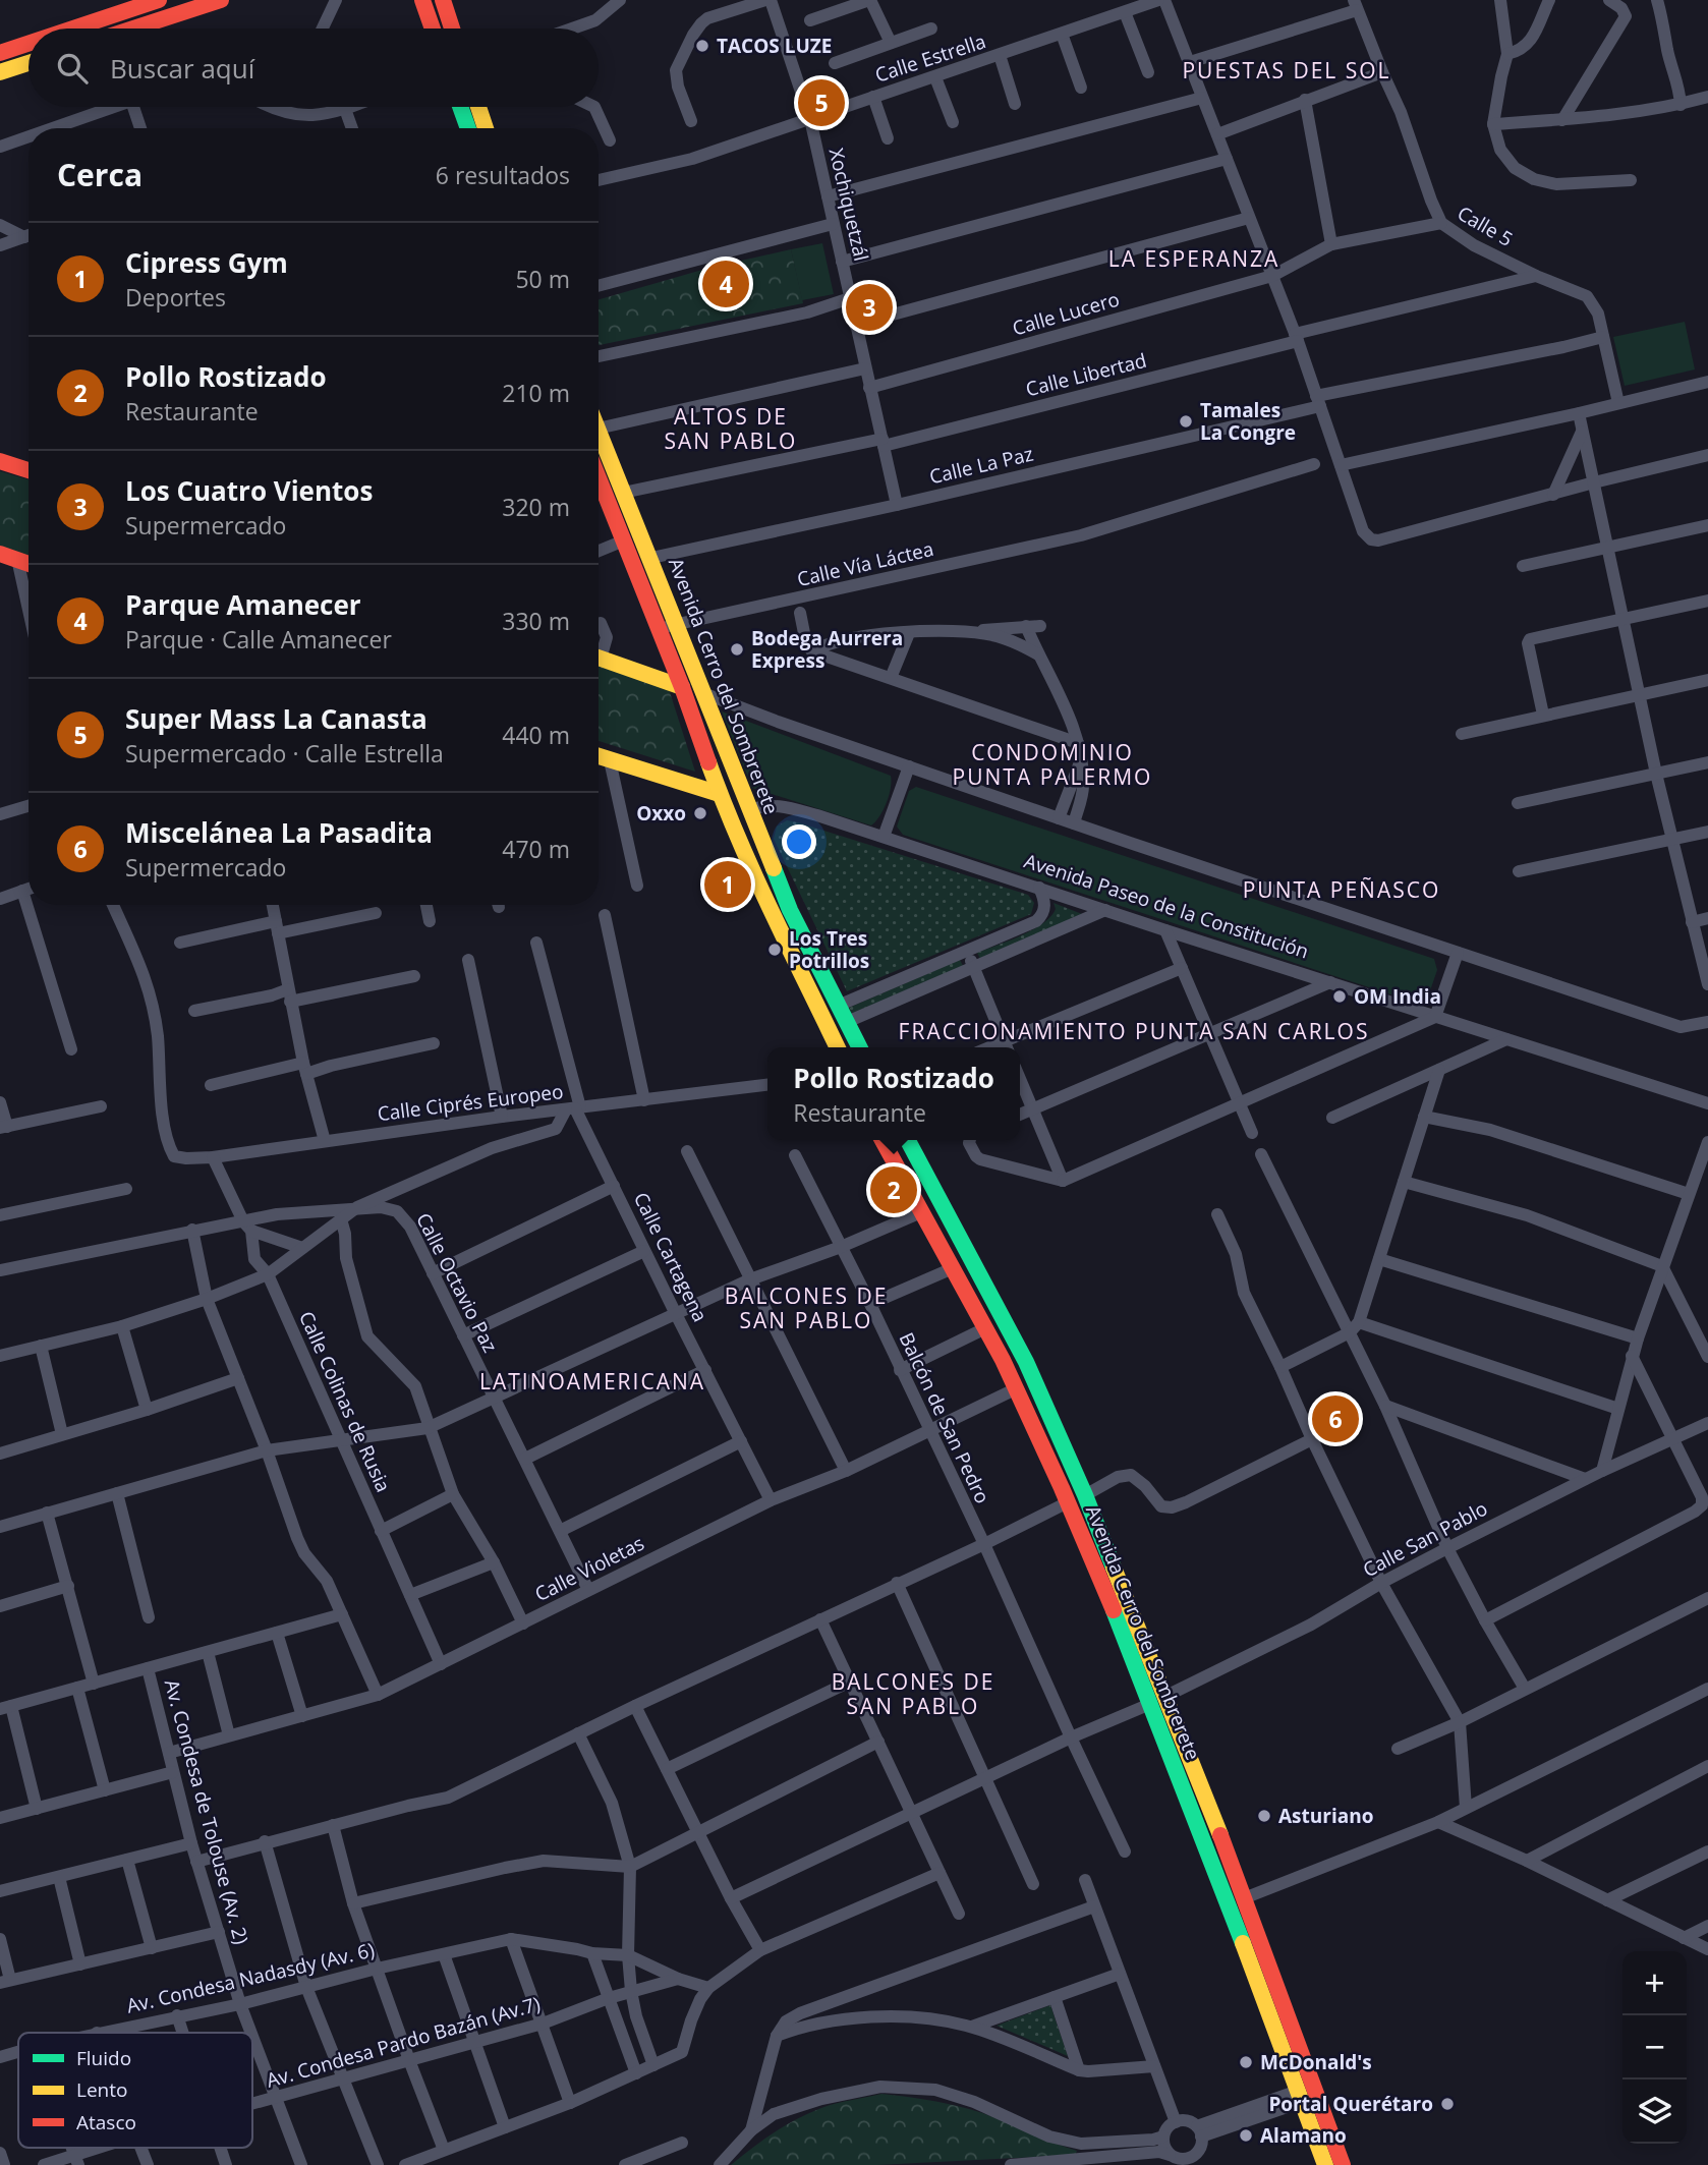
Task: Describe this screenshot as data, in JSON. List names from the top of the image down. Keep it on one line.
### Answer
{"streets":{"main road":["Avenida Cerro del Sombrerete"],"street":["Calle Estrella","Xochiquetzál","Calle 5","Calle Lucero","Calle Libertad","Calle La Paz","Calle Vía Láctea","Avenida Paseo de la Constitución","Calle Ciprés Europeo","Calle Cartagena","Calle Octavio Paz","Calle Colinas de Rusia","Balcón de San Pedro","Calle San Pablo","Calle Violetas","Av. Condesa de Tolouse (Av. 2)","Av. Condesa Nadasdy (Av. 6)","Av. Condesa Pardo Bazán (Av.7)"]},"crossings":[["Calle Estrella","Xochiquetzál"],["Xochiquetzál","Calle Lucero"],["Xochiquetzál","Calle Libertad"],["Xochiquetzál","Calle La Paz"],["Calle 5","Calle Lucero"],["Calle 5","Calle Libertad"],["Calle 5","Calle La Paz"],["Calle Libertad","Avenida Cerro del Sombrerete"],["Calle La Paz","Avenida Cerro del Sombrerete"],["Calle Vía Láctea","Avenida Cerro del Sombrerete"],["Avenida Cerro del Sombrerete","Avenida Paseo de la Constitución"],["Avenida Cerro del Sombrerete","Calle San Pablo"],["Avenida Cerro del Sombrerete","Calle Violetas"],["Calle Ciprés Europeo","Calle Cartagena"],["Calle Ciprés Europeo","Calle Colinas de Rusia"],["Calle Cartagena","Calle Violetas"],["Calle Octavio Paz","Calle Colinas de Rusia"],["Calle Octavio Paz","Calle Violetas"],["Calle Colinas de Rusia","Calle Violetas"],["Balcón de San Pedro","Calle San Pablo"],["Balcón de San Pedro","Calle Violetas"],["Calle Violetas","Av. Condesa de Tolouse (Av. 2)"],["Av. Condesa de Tolouse (Av. 2)","Av. Condesa Nadasdy (Av. 6)"],["Av. Condesa de Tolouse (Av. 2)","Av. Condesa Pardo Bazán (Av.7)"]],"districts":["PUESTAS DEL SOL","LA ESPERANZA","ALTOS DE SAN PABLO","CONDOMINIO PUNTA PALERMO","PUNTA PEÑASCO","FRACCIONAMIENTO PUNTA SAN CARLOS","BALCONES DE SAN PABLO","LATINOAMERICANA","BALCONES DE SAN PABLO"],"places":["TACOS LUZE","Tamales La Congre","Bodega Aurrera Express","Oxxo","Los Tres Potrillos","OM India","Asturiano","McDonald's","Portal Querétaro","Alamano"],"legend":["Fluido","Lento","Atasco"],"page":{"search":"Buscar aquí","pins":["5","4","3","1","2","6"],"heading":["Cerca","6 resultados"],"list":[{"mark":"1","name":"Cipress Gym","note":"Deportes","value":"50 m"},{"mark":"2","name":"Pollo Rostizado","note":"Restaurante","value":"210 m"},{"mark":"3","name":"Los Cuatro Vientos","note":"Supermercado","value":"320 m"},{"mark":"4","name":"Parque Amanecer","note":"Parque · Calle Amanecer","value":"330 m"},{"mark":"5","name":"Super Mass La Canasta","note":"Supermercado · Calle Estrella","value":"440 m"},{"mark":"6","name":"Miscelánea La Pasadita","note":"Supermercado","value":"470 m"}],"popup":["Pollo Rostizado","Restaurante"],"map_buttons":["+","−"]}}
